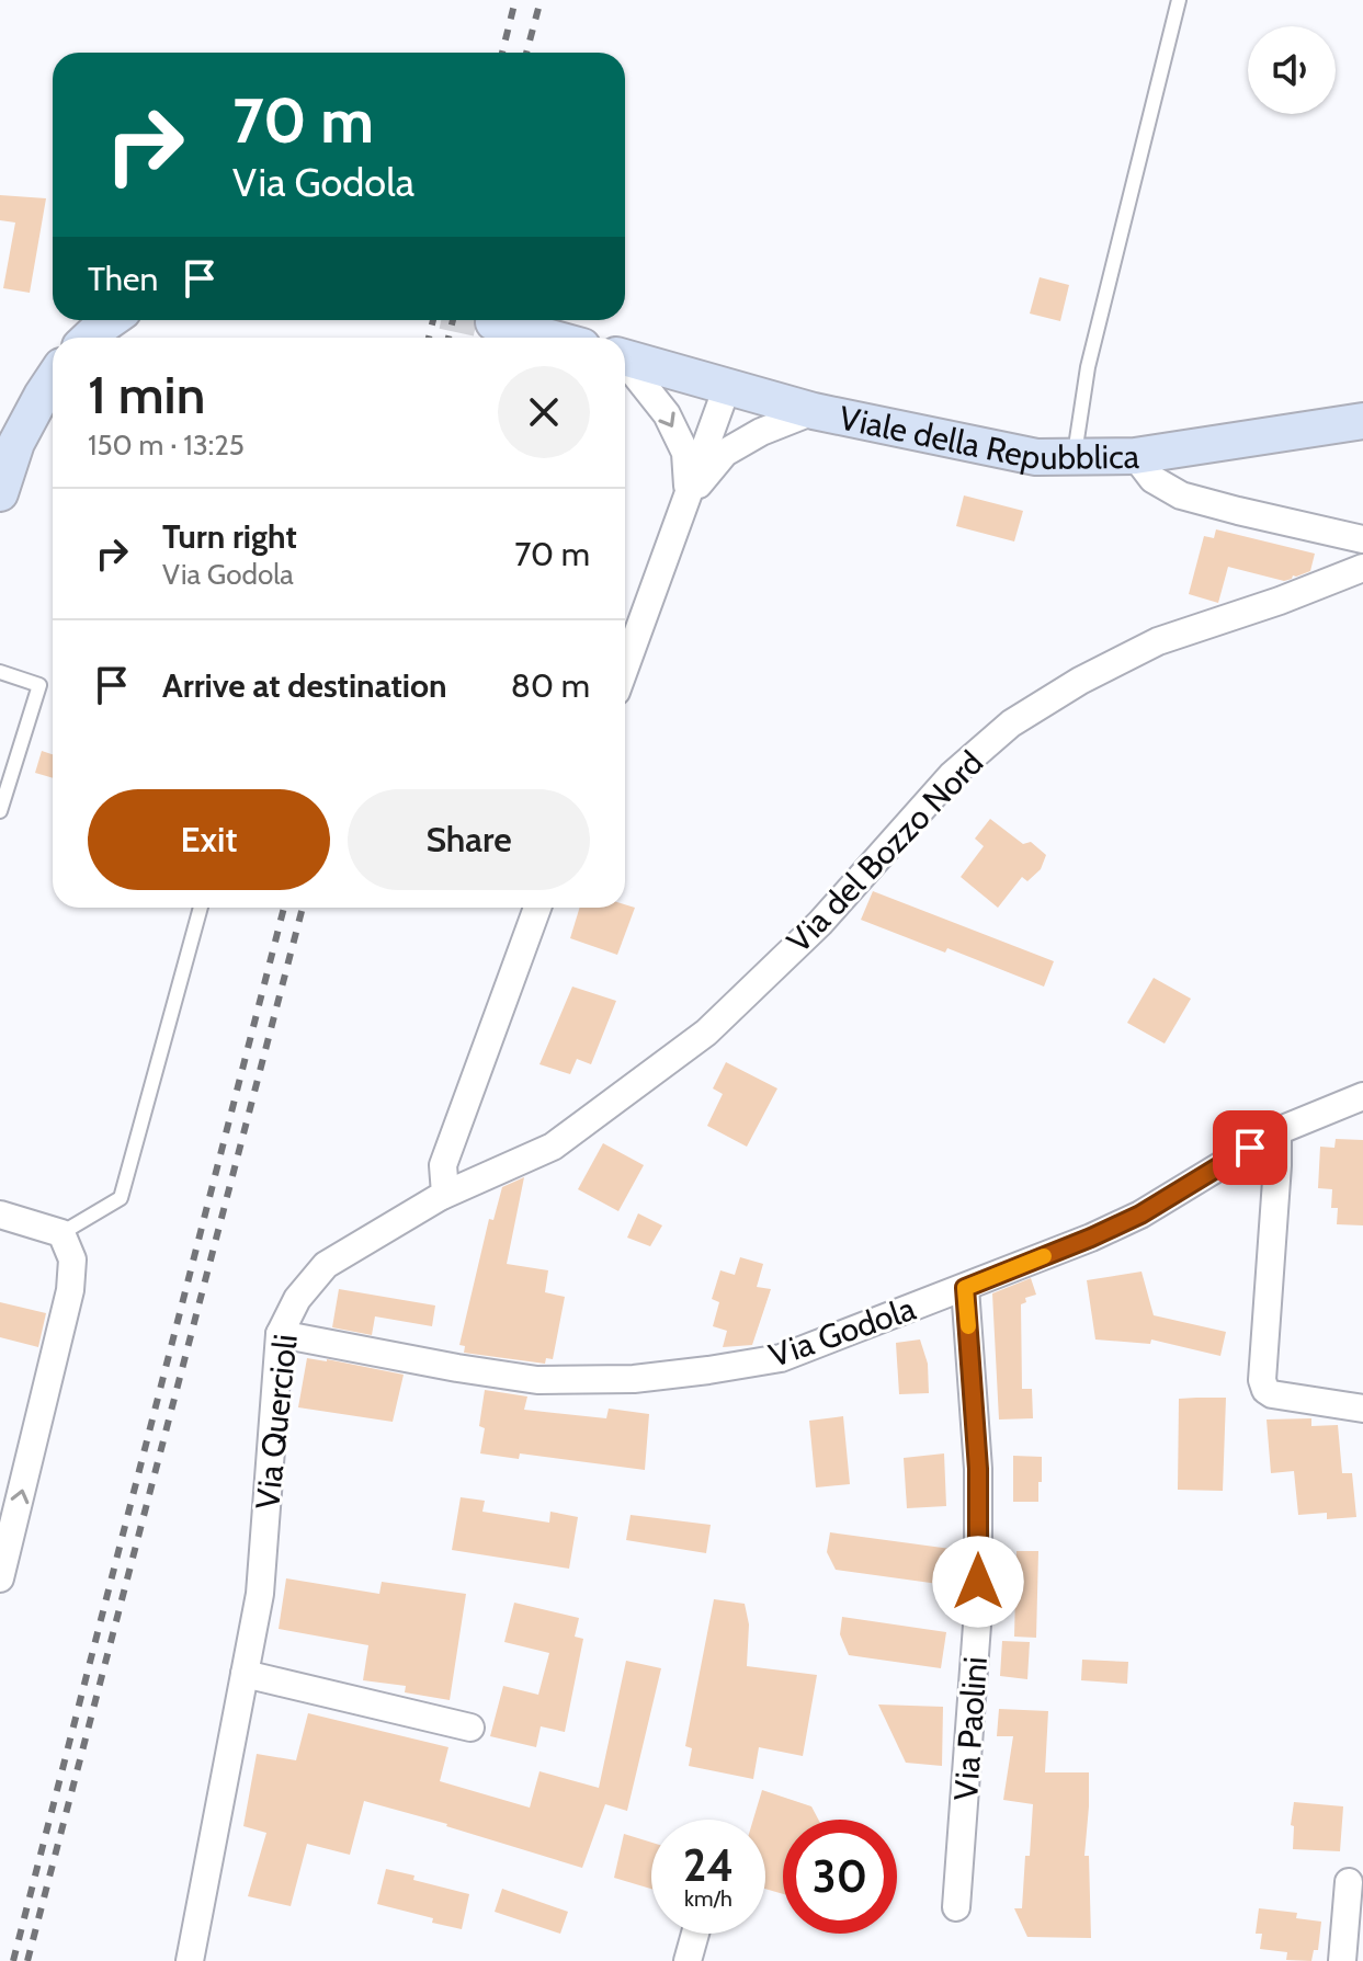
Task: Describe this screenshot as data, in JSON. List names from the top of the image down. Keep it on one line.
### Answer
{"streets":{"main road":["Viale della Repubblica"],"street":["Via del Bozzo Nord","Via Godola","Via Quercioli","Via Paolini"]},"crossings":[["Via del Bozzo Nord","Via Quercioli"],["Via Godola","Via Quercioli"],["Via Godola","Via Paolini"]],"page":{"turn":["70 m","Via Godola"],"then":"Then","heading":["1 min","150 m · 13:25"],"list":[{"name":"Turn right","note":"Via Godola","value":"70 m"},{"name":"Arrive at destination","value":"80 m"}],"buttons":["Exit","Share"],"speed":"24 km/h","limit":"30"}}
